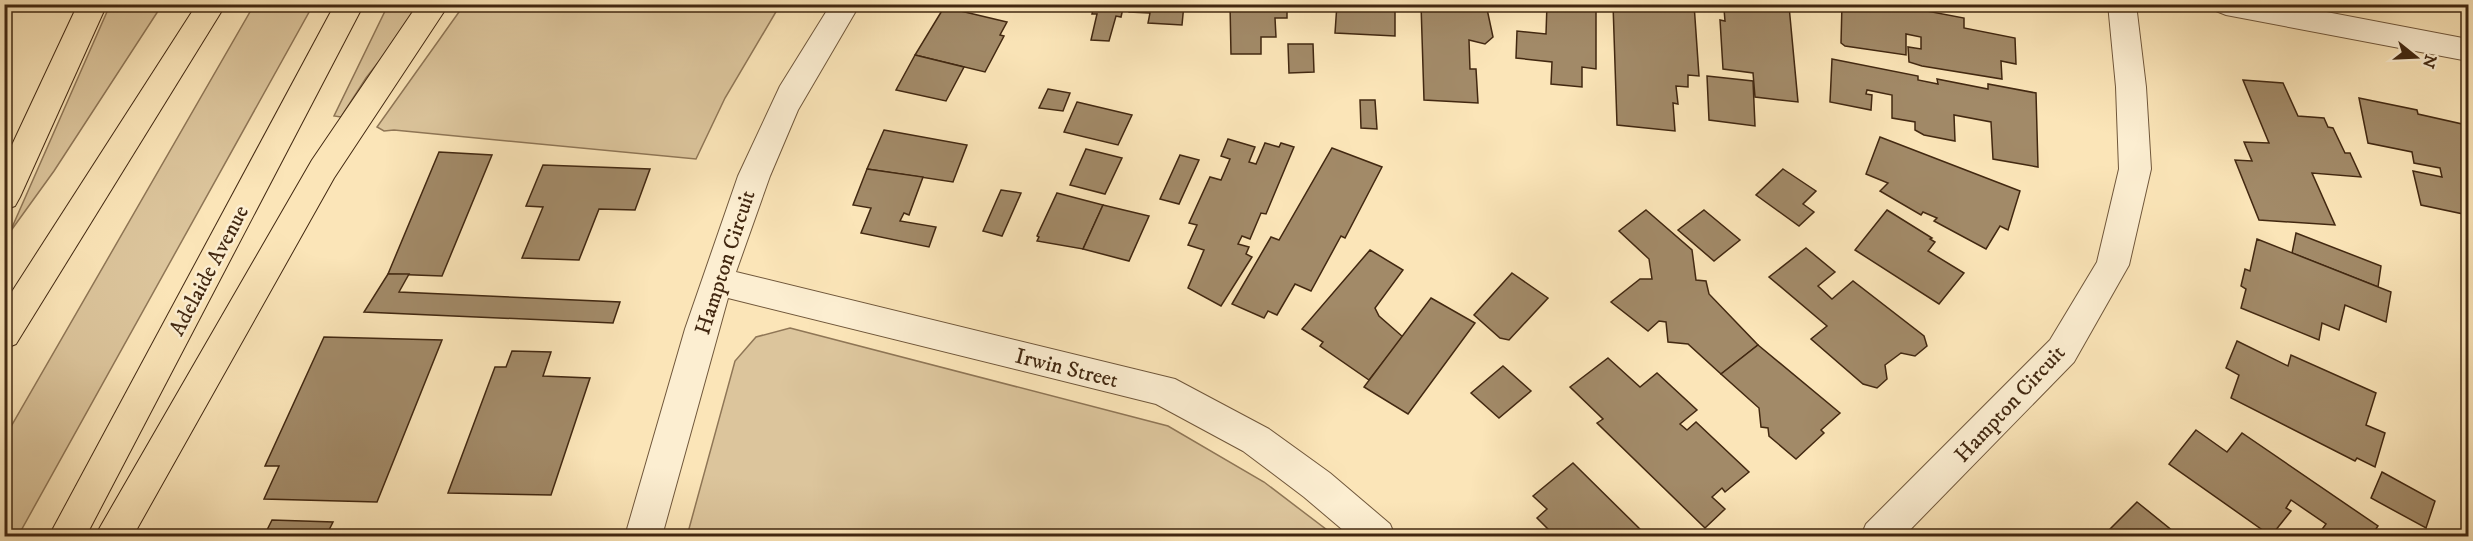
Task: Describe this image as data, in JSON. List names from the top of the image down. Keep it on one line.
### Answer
{"streets":{"highway":["Adelaide Avenue"],"street":["Hampton Circuit","Irwin Street"]},"crossings":[["Hampton Circuit","Irwin Street"]],"north":"right"}
